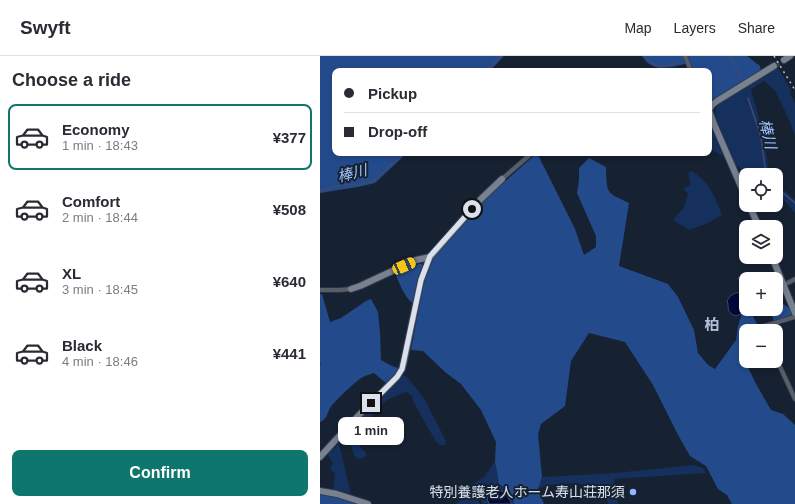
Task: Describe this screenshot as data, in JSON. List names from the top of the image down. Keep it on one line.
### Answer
{"districts":["柏"],"water":["棒川"],"places":["特別養護老人ホーム寿山荘那須"],"page":{"header":"Swyft","nav":["Map","Layers","Share"],"heading":"Choose a ride","banner":["Pickup","Drop-off"],"list":[{"name":"Economy","note":"1 min · 18:43","value":"¥377"},{"name":"Comfort","note":"2 min · 18:44","value":"¥508"},{"name":"XL","note":"3 min · 18:45","value":"¥640"},{"name":"Black","note":"4 min · 18:46","value":"¥441"}],"map_buttons":["+","−"],"bubble":"1 min","buttons":"Confirm"}}
